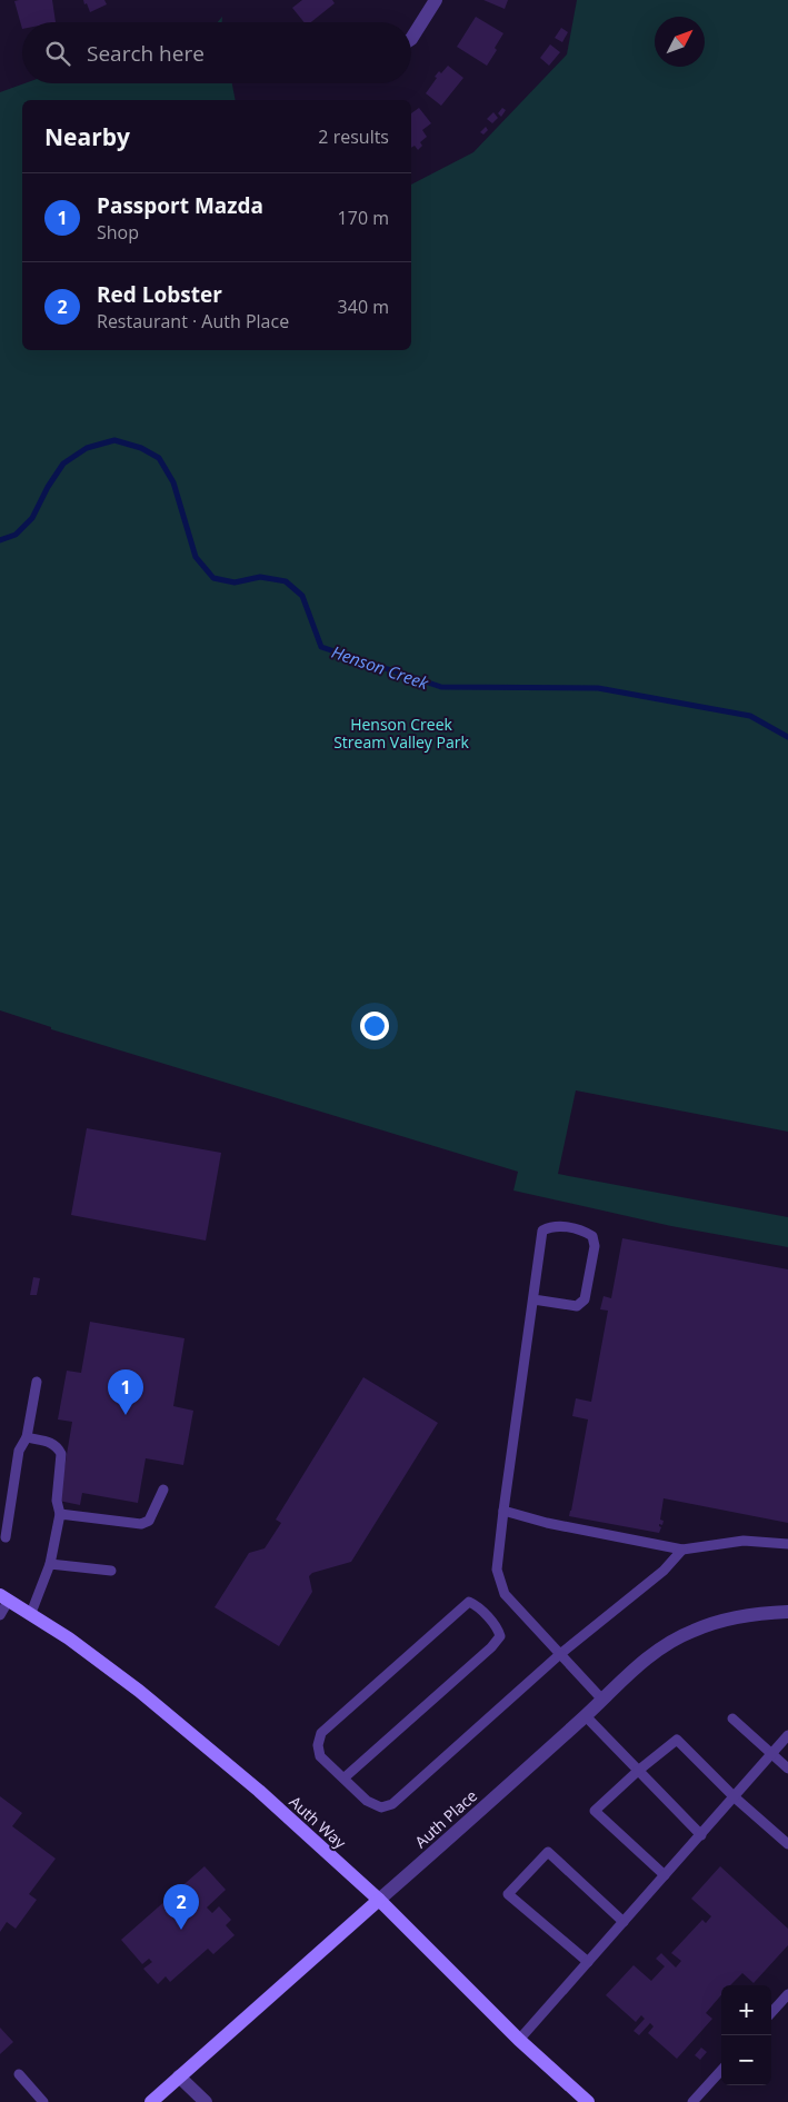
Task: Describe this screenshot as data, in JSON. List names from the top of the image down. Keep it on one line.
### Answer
{"streets":{"street":["Auth Place","Auth Way"]},"crossings":[["Auth Place","Auth Way"]],"water":["Henson Creek"],"parks":["Henson Creek Stream Valley Park"],"north":"top right","page":{"search":"Search here","heading":["Nearby","2 results"],"list":[{"mark":"1","name":"Passport Mazda","note":"Shop","value":"170 m"},{"mark":"2","name":"Red Lobster","note":"Restaurant · Auth Place","value":"340 m"}],"pins":["1","2"],"map_buttons":["+","−"]}}
